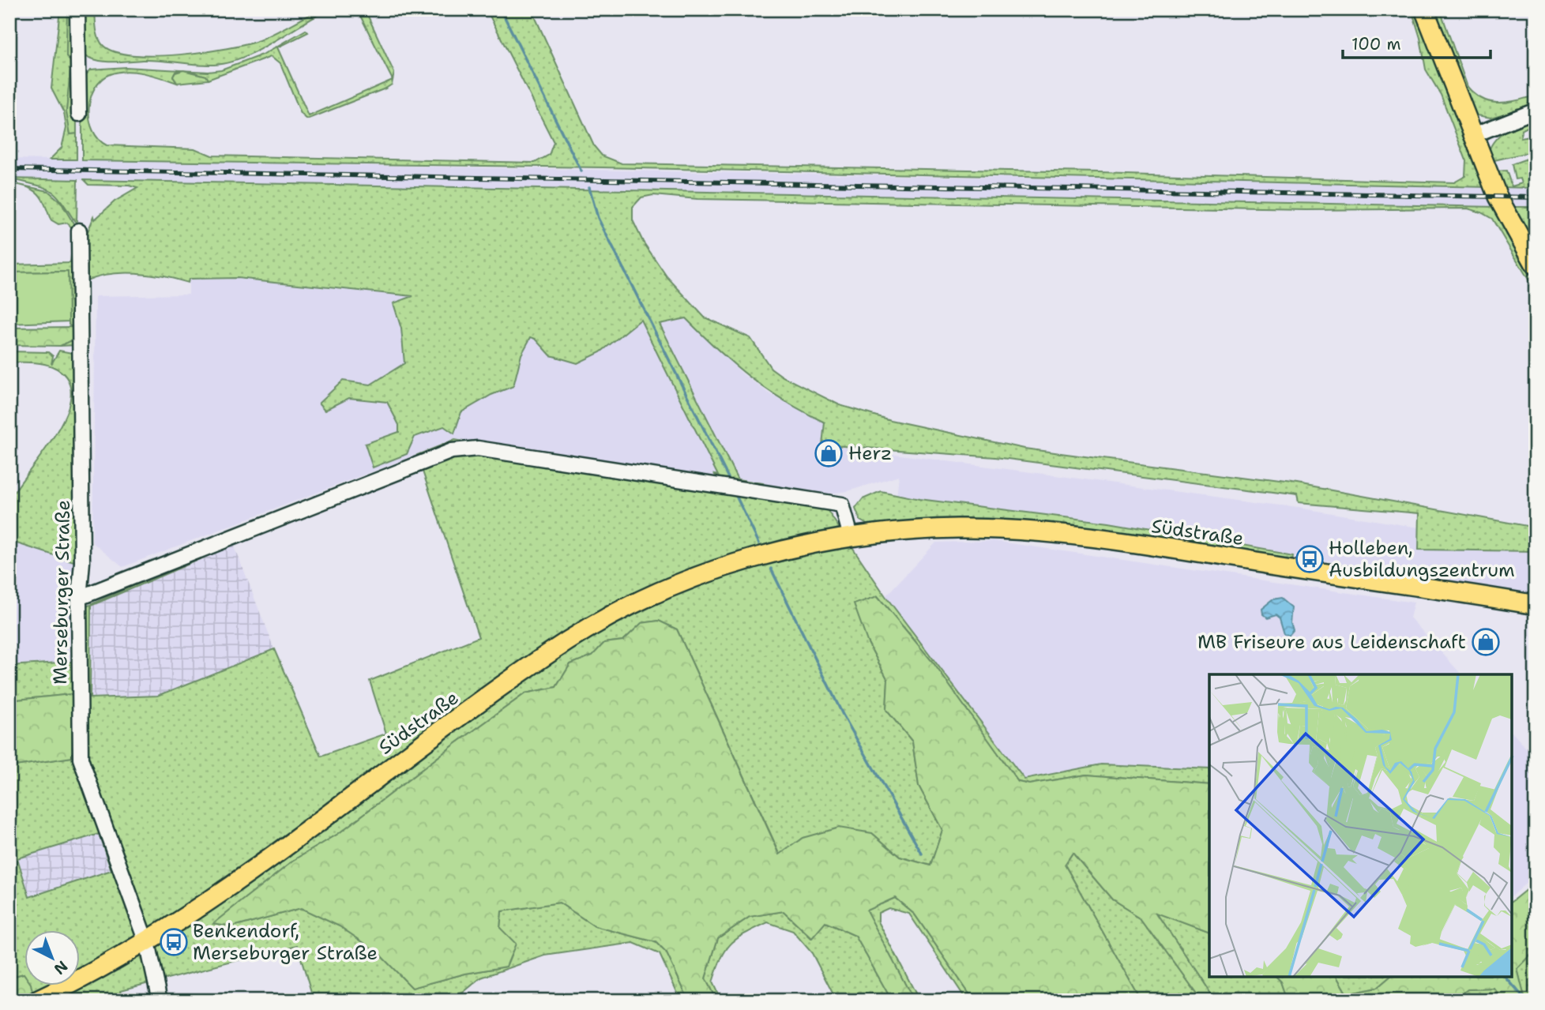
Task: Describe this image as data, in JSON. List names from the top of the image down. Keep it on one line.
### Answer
{"streets":{"main road":["Südstraße"],"street":["Merseburger Straße"]},"crossings":[["Südstraße","Merseburger Straße"]],"places":{"shop":["Herz","MB Friseure aus Leidenschaft"],"bus stop":["Holleben, Ausbildungszentrum","Benkendorf, Merseburger Straße"]},"scale_bar":"100 m","north":"bottom right"}
